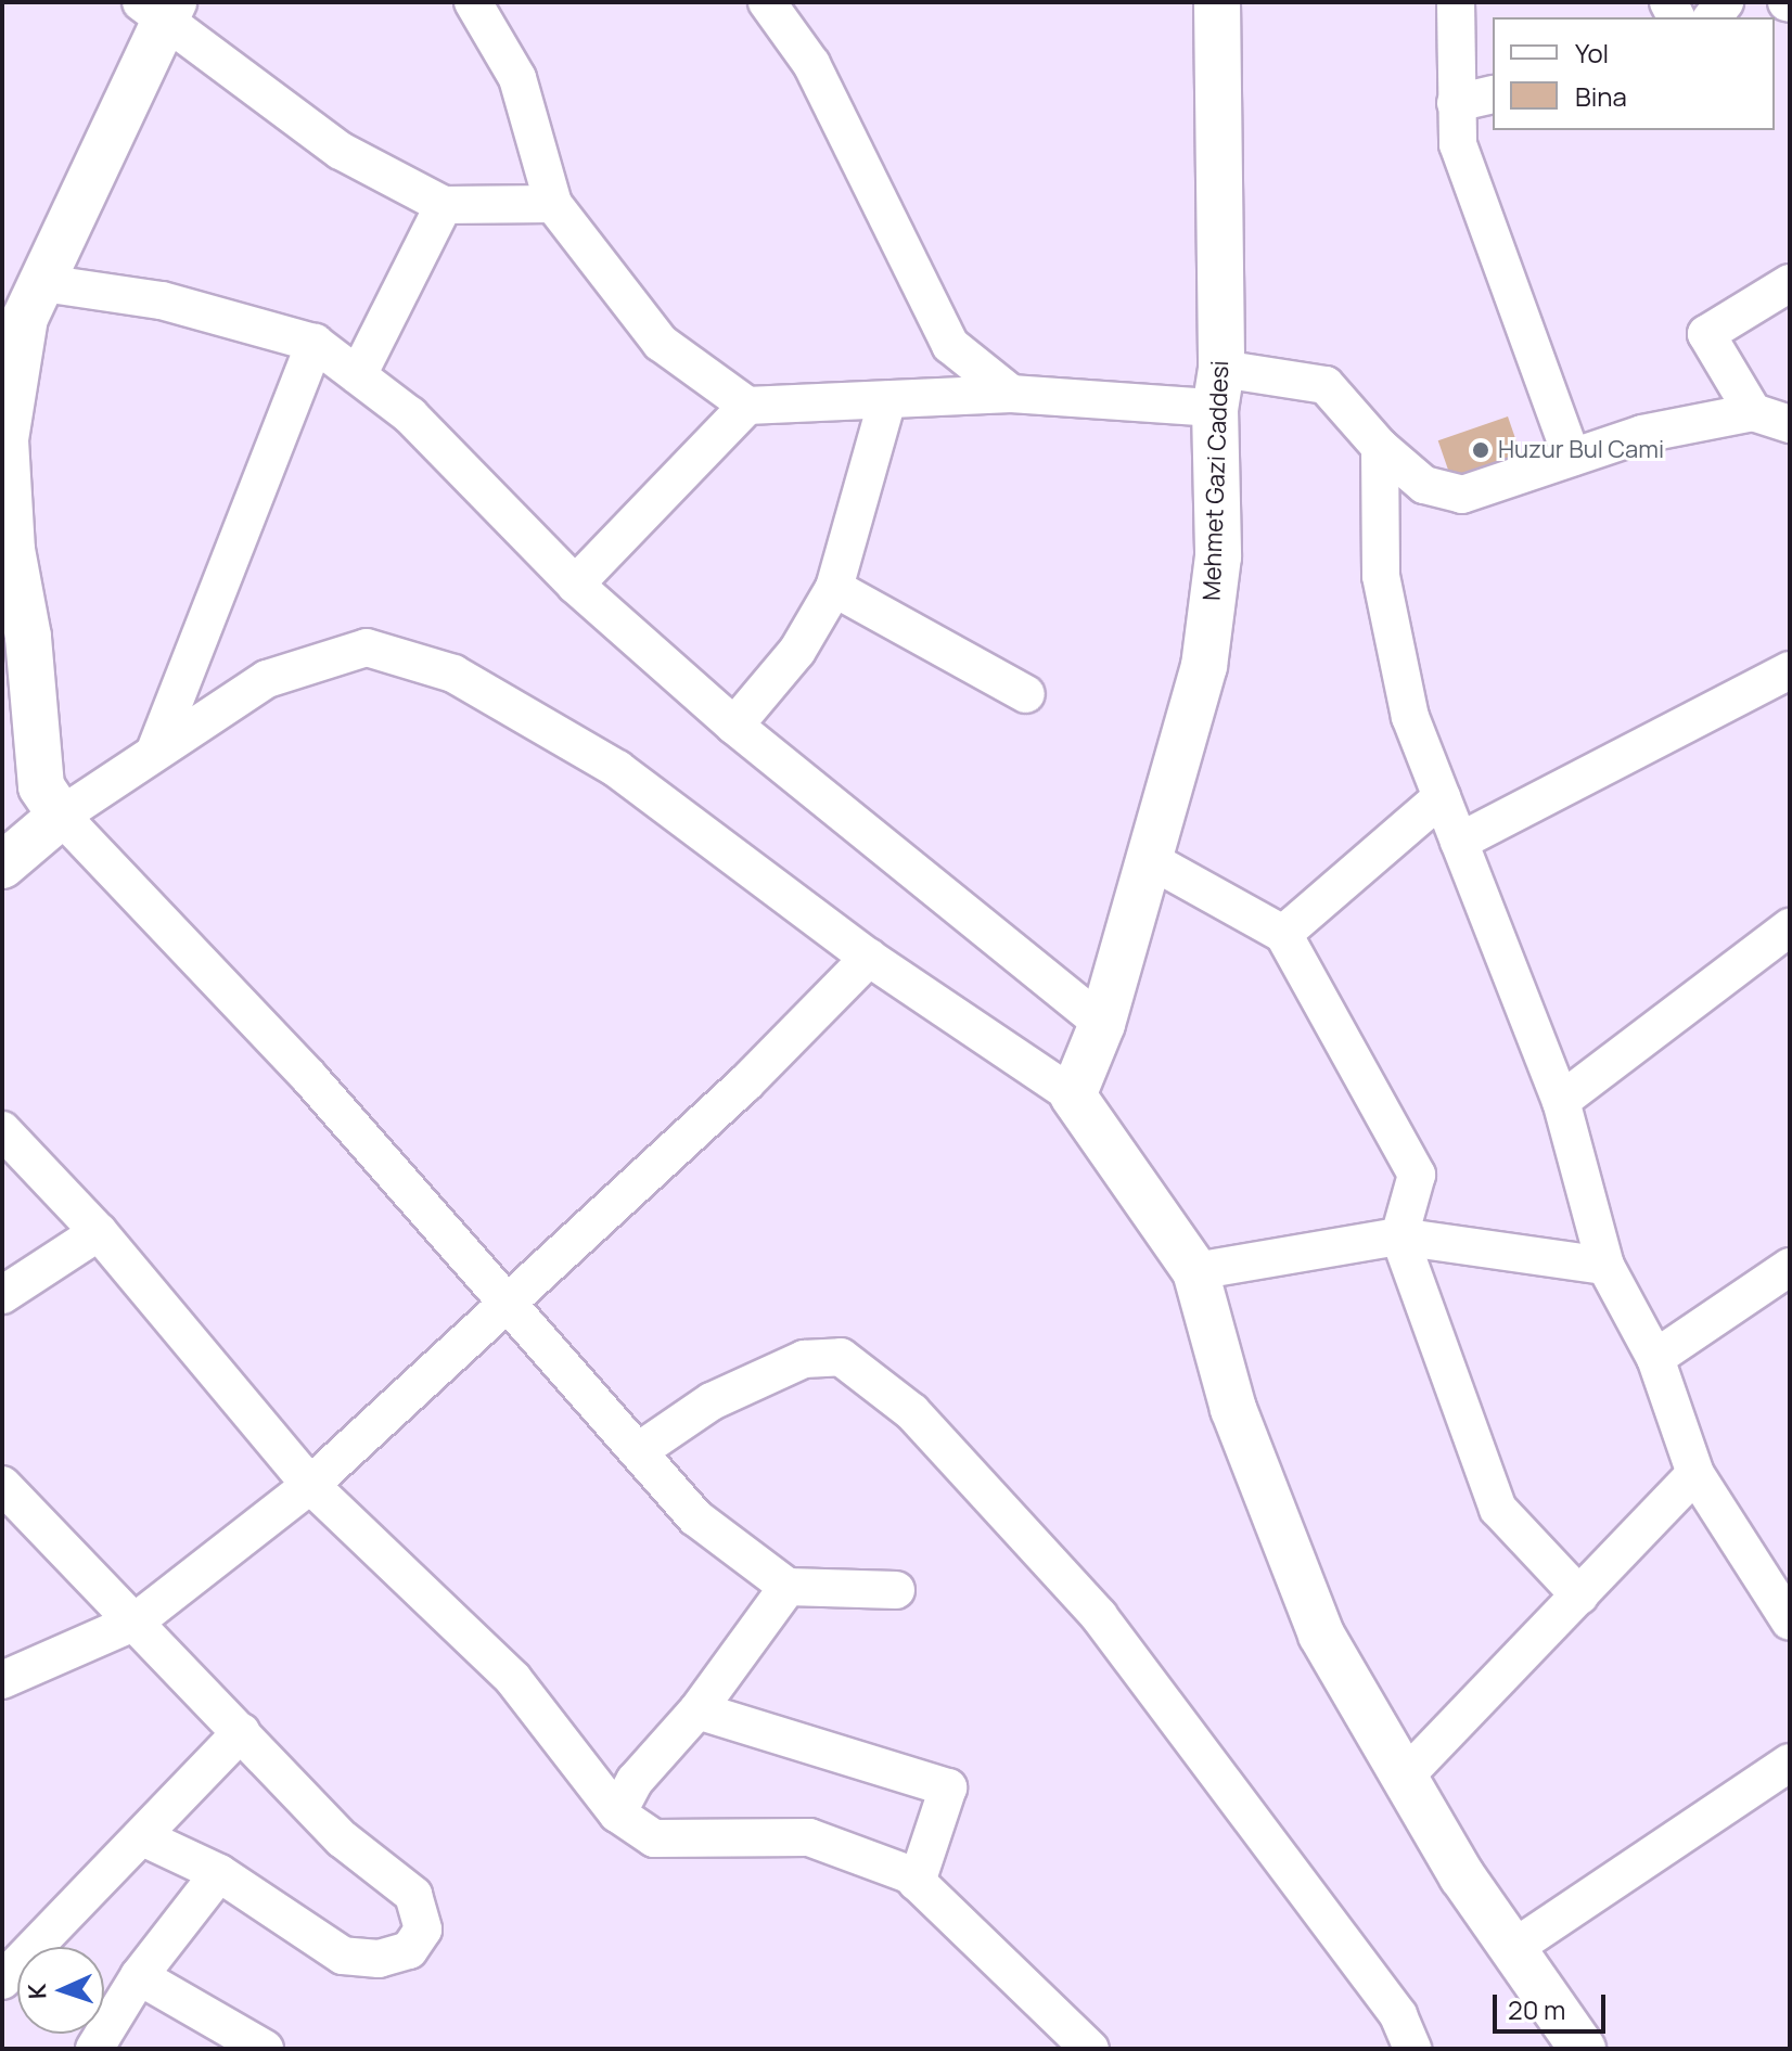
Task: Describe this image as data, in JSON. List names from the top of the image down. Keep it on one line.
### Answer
{"streets":{"street":["Mehmet Gazi Caddesi"]},"places":["Huzur Bul Cami"],"legend":["Yol","Bina"],"scale_bar":"20 m","north":"left"}
